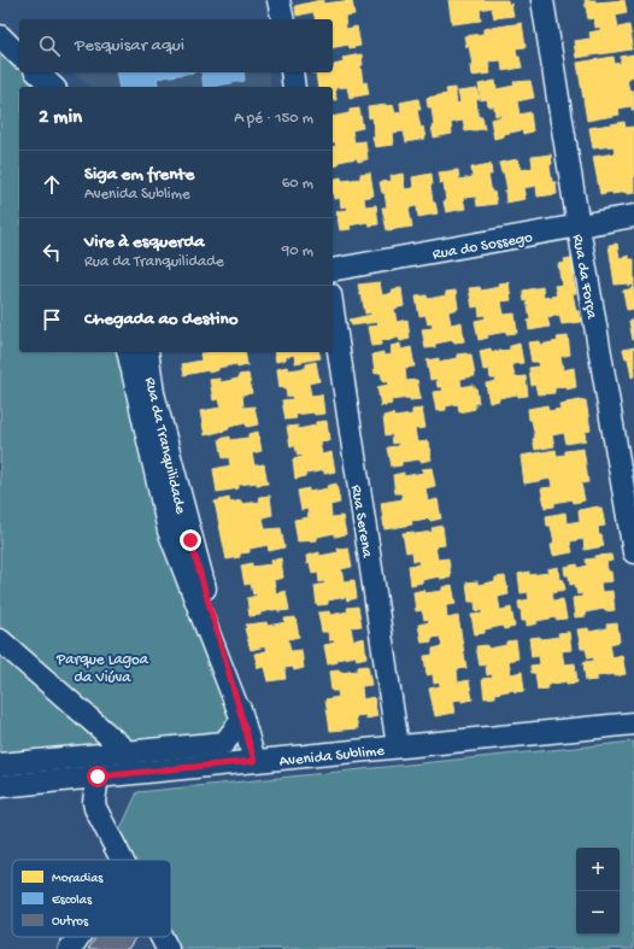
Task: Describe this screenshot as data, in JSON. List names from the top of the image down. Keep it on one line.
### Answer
{"streets":{"street":["Rua do Sossego","Rua da Força","Rua da Tranquilidade","Rua Serena","Avenida Sublime"]},"crossings":[["Rua do Sossego","Rua da Força"],["Rua da Tranquilidade","Avenida Sublime"],["Rua Serena","Avenida Sublime"]],"parks":["Parque Lagoa da Viúva"],"legend":["Moradias","Escolas","Outros"],"page":{"search":"Pesquisar aqui","heading":["2 min","A pé · 150 m"],"list":[["Siga em frente","Avenida Sublime","60 m"],["Vire à esquerda","Rua da Tranquilidade","90 m"],"Chegada ao destino"],"map_buttons":["+","−"]}}
